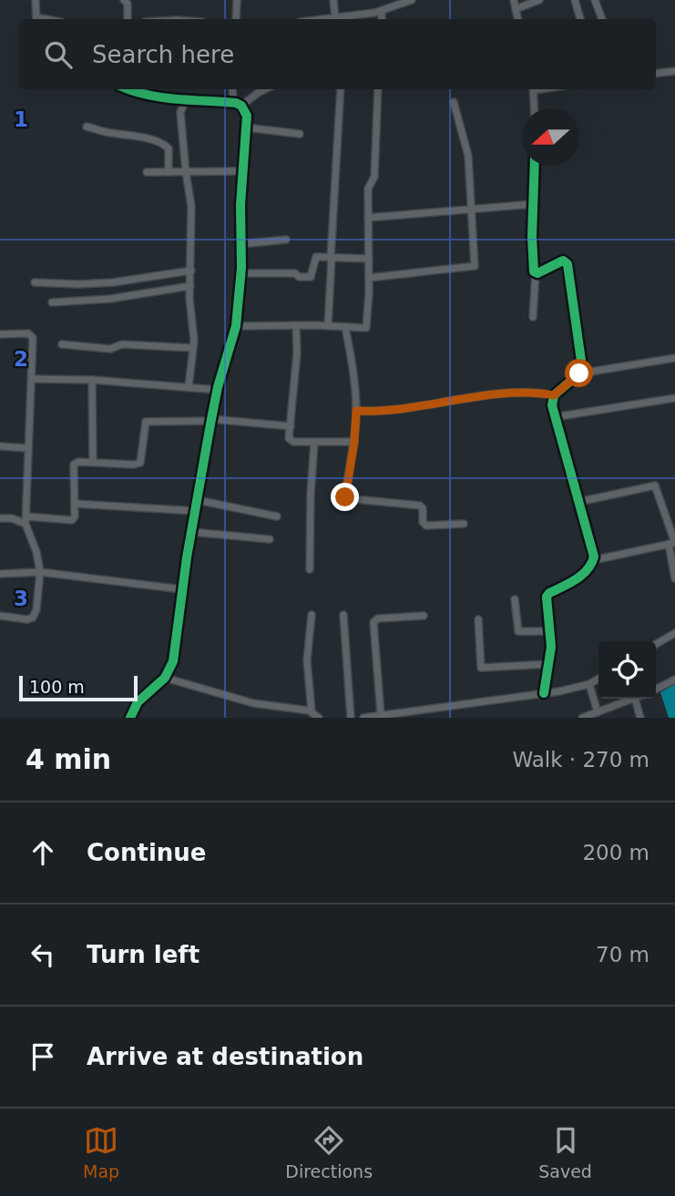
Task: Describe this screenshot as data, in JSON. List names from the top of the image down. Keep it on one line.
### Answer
{"scale_bar":"100 m","north":"left","page":{"search":"Search here","scale":"100 m","heading":["4 min","Walk · 270 m"],"list":[["Continue","200 m"],["Turn left","70 m"],"Arrive at destination"],"nav":["Map","Directions","Saved"]},"grid":{"rows":["1","2","3"]}}
